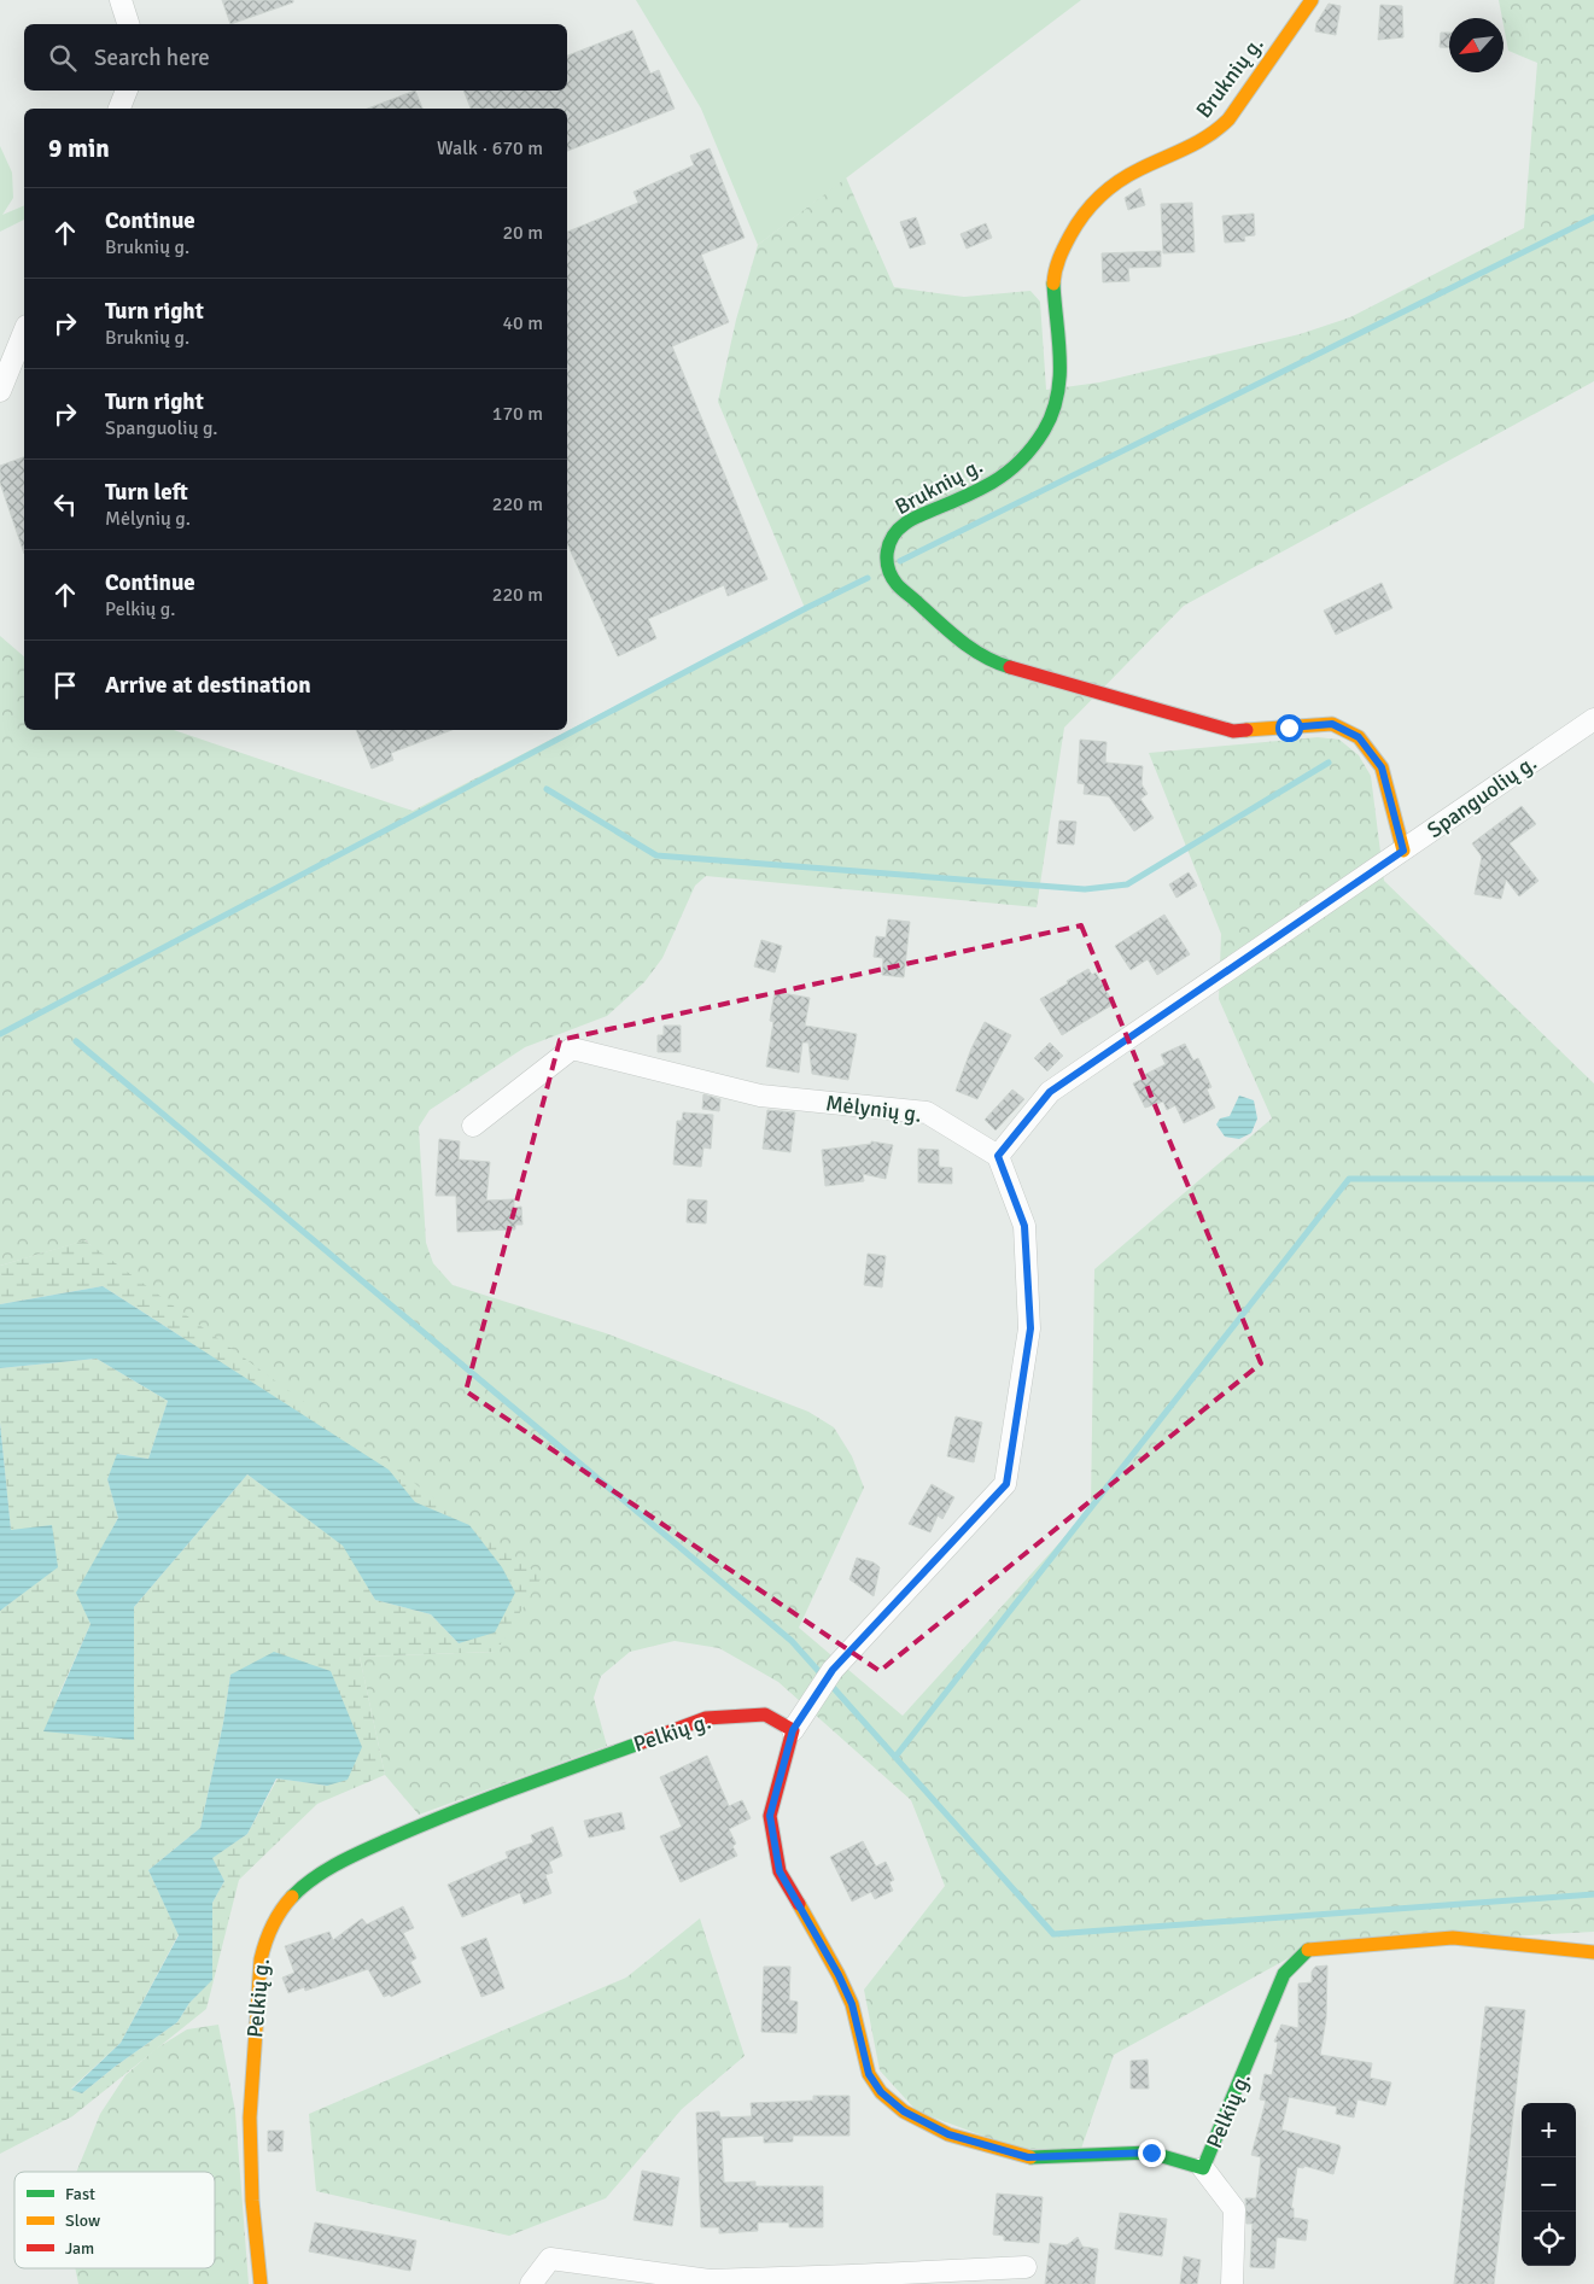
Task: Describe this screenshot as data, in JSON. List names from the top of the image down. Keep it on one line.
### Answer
{"streets":{"street":["Bruknių g.","Spanguolių g.","Mėlynių g.","Pelkių g."]},"crossings":[["Bruknių g.","Spanguolių g."],["Spanguolių g.","Mėlynių g."]],"legend":["Fast","Slow","Jam"],"north":"bottom left","page":{"search":"Search here","heading":["9 min","Walk · 670 m"],"list":[["Continue","Bruknių g.","20 m"],["Turn right","Bruknių g.","40 m"],["Turn right","Spanguolių g.","170 m"],["Turn left","Mėlynių g.","220 m"],["Continue","Pelkių g.","220 m"],"Arrive at destination"],"map_buttons":["+","−"]}}
